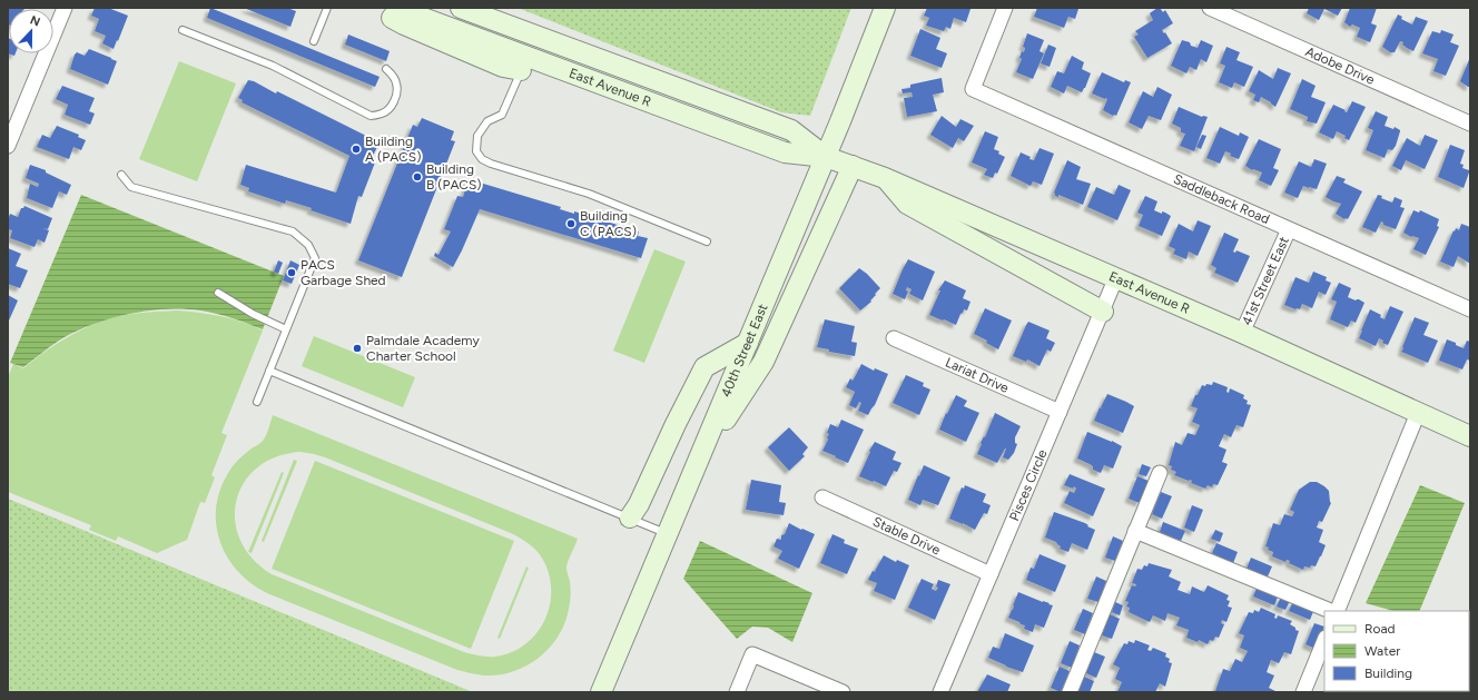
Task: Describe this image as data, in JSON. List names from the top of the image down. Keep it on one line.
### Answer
{"streets":{"main road":["East Avenue R","40th Street East"],"street":["Adobe Drive","Saddleback Road","41st Street East","Lariat Drive","Pisces Circle","Stable Drive"]},"crossings":[["East Avenue R","41st Street East"],["East Avenue R","40th Street East"],["East Avenue R","Pisces Circle"],["Saddleback Road","41st Street East"],["Lariat Drive","Pisces Circle"],["Pisces Circle","Stable Drive"]],"places":["Building A (PACS)","Building B (PACS)","Building C (PACS)","PACS Garbage Shed","Palmdale Academy Charter School"],"legend":["Road","Water","Building"],"north":"top"}
